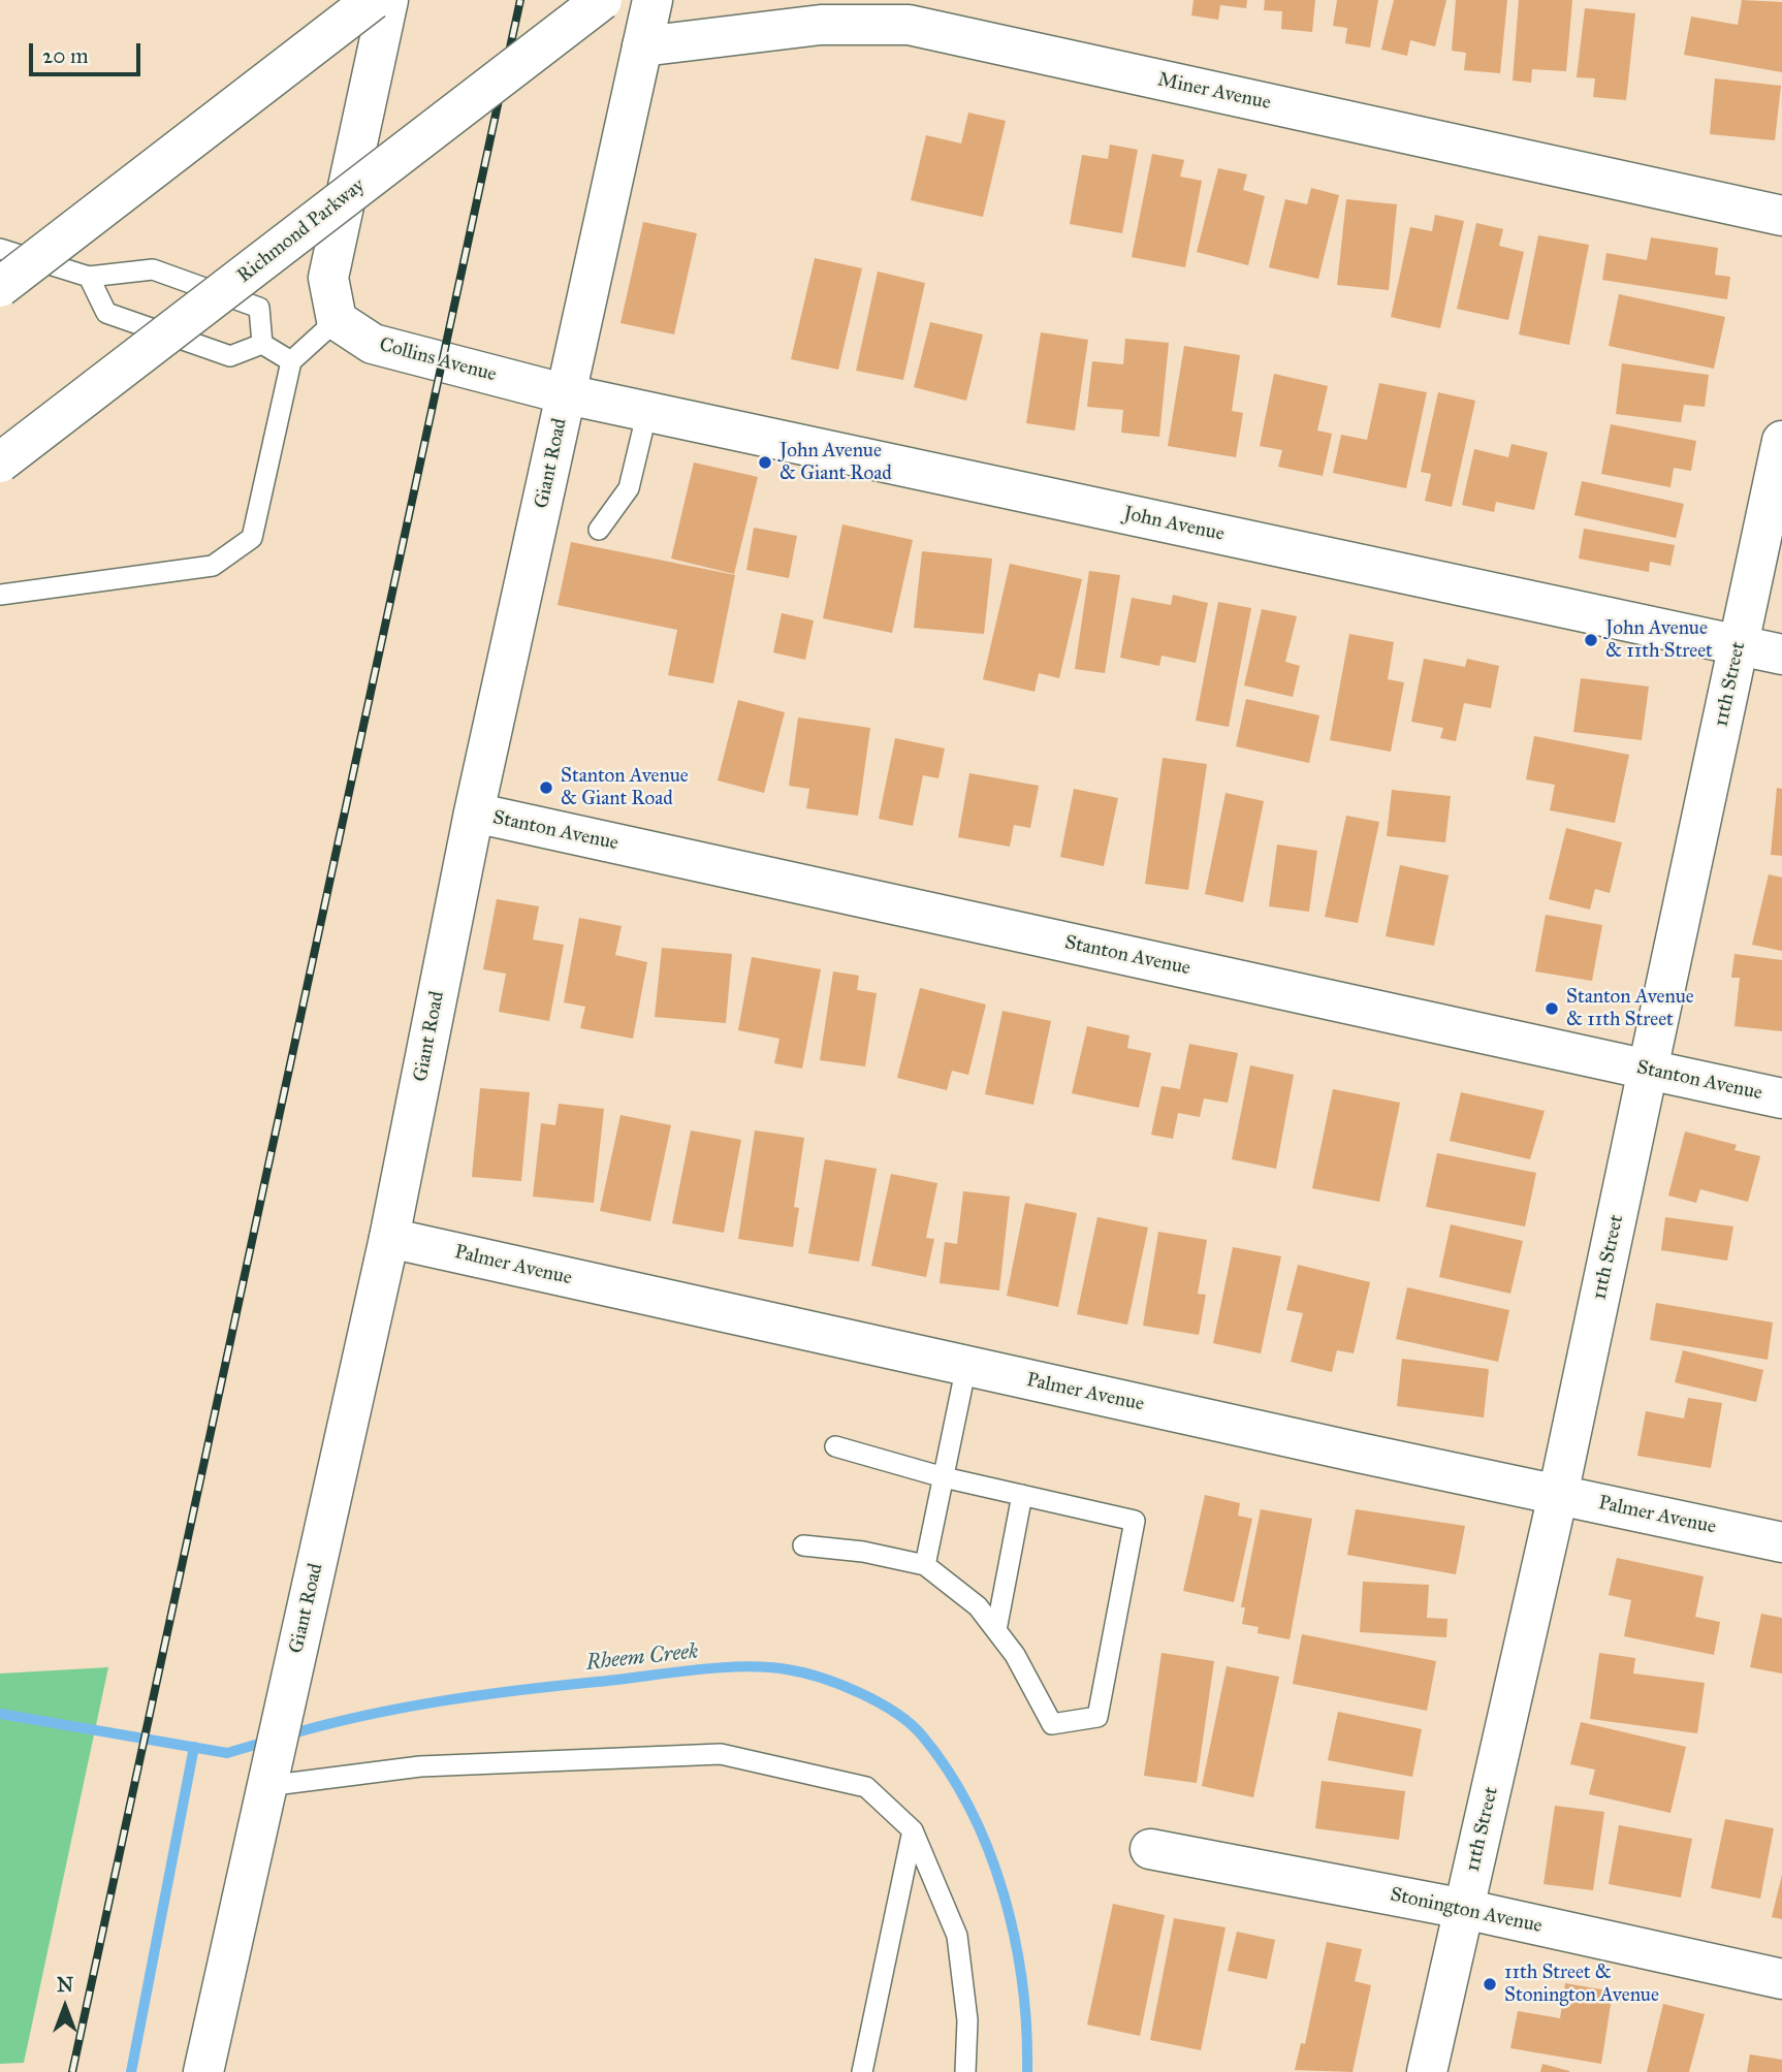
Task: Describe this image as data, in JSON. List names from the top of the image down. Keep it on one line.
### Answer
{"streets":{"main road":["Miner Avenue","Richmond Parkway","Collins Avenue","Giant Road","John Avenue","11th Street","Stanton Avenue","Palmer Avenue","Stonington Avenue"]},"crossings":[["Miner Avenue","Giant Road"],["Collins Avenue","Giant Road"],["Collins Avenue","John Avenue"],["Giant Road","John Avenue"],["Giant Road","Stanton Avenue"],["Giant Road","Palmer Avenue"],["John Avenue","11th Street"],["11th Street","Stanton Avenue"],["11th Street","Palmer Avenue"],["11th Street","Stonington Avenue"]],"water":["Rheem Creek"],"places":["John Avenue & Giant Road","John Avenue & 11th Street","Stanton Avenue & Giant Road","Stanton Avenue & 11th Street","11th Street & Stonington Avenue"],"scale_bar":"20 m","north":"top"}
